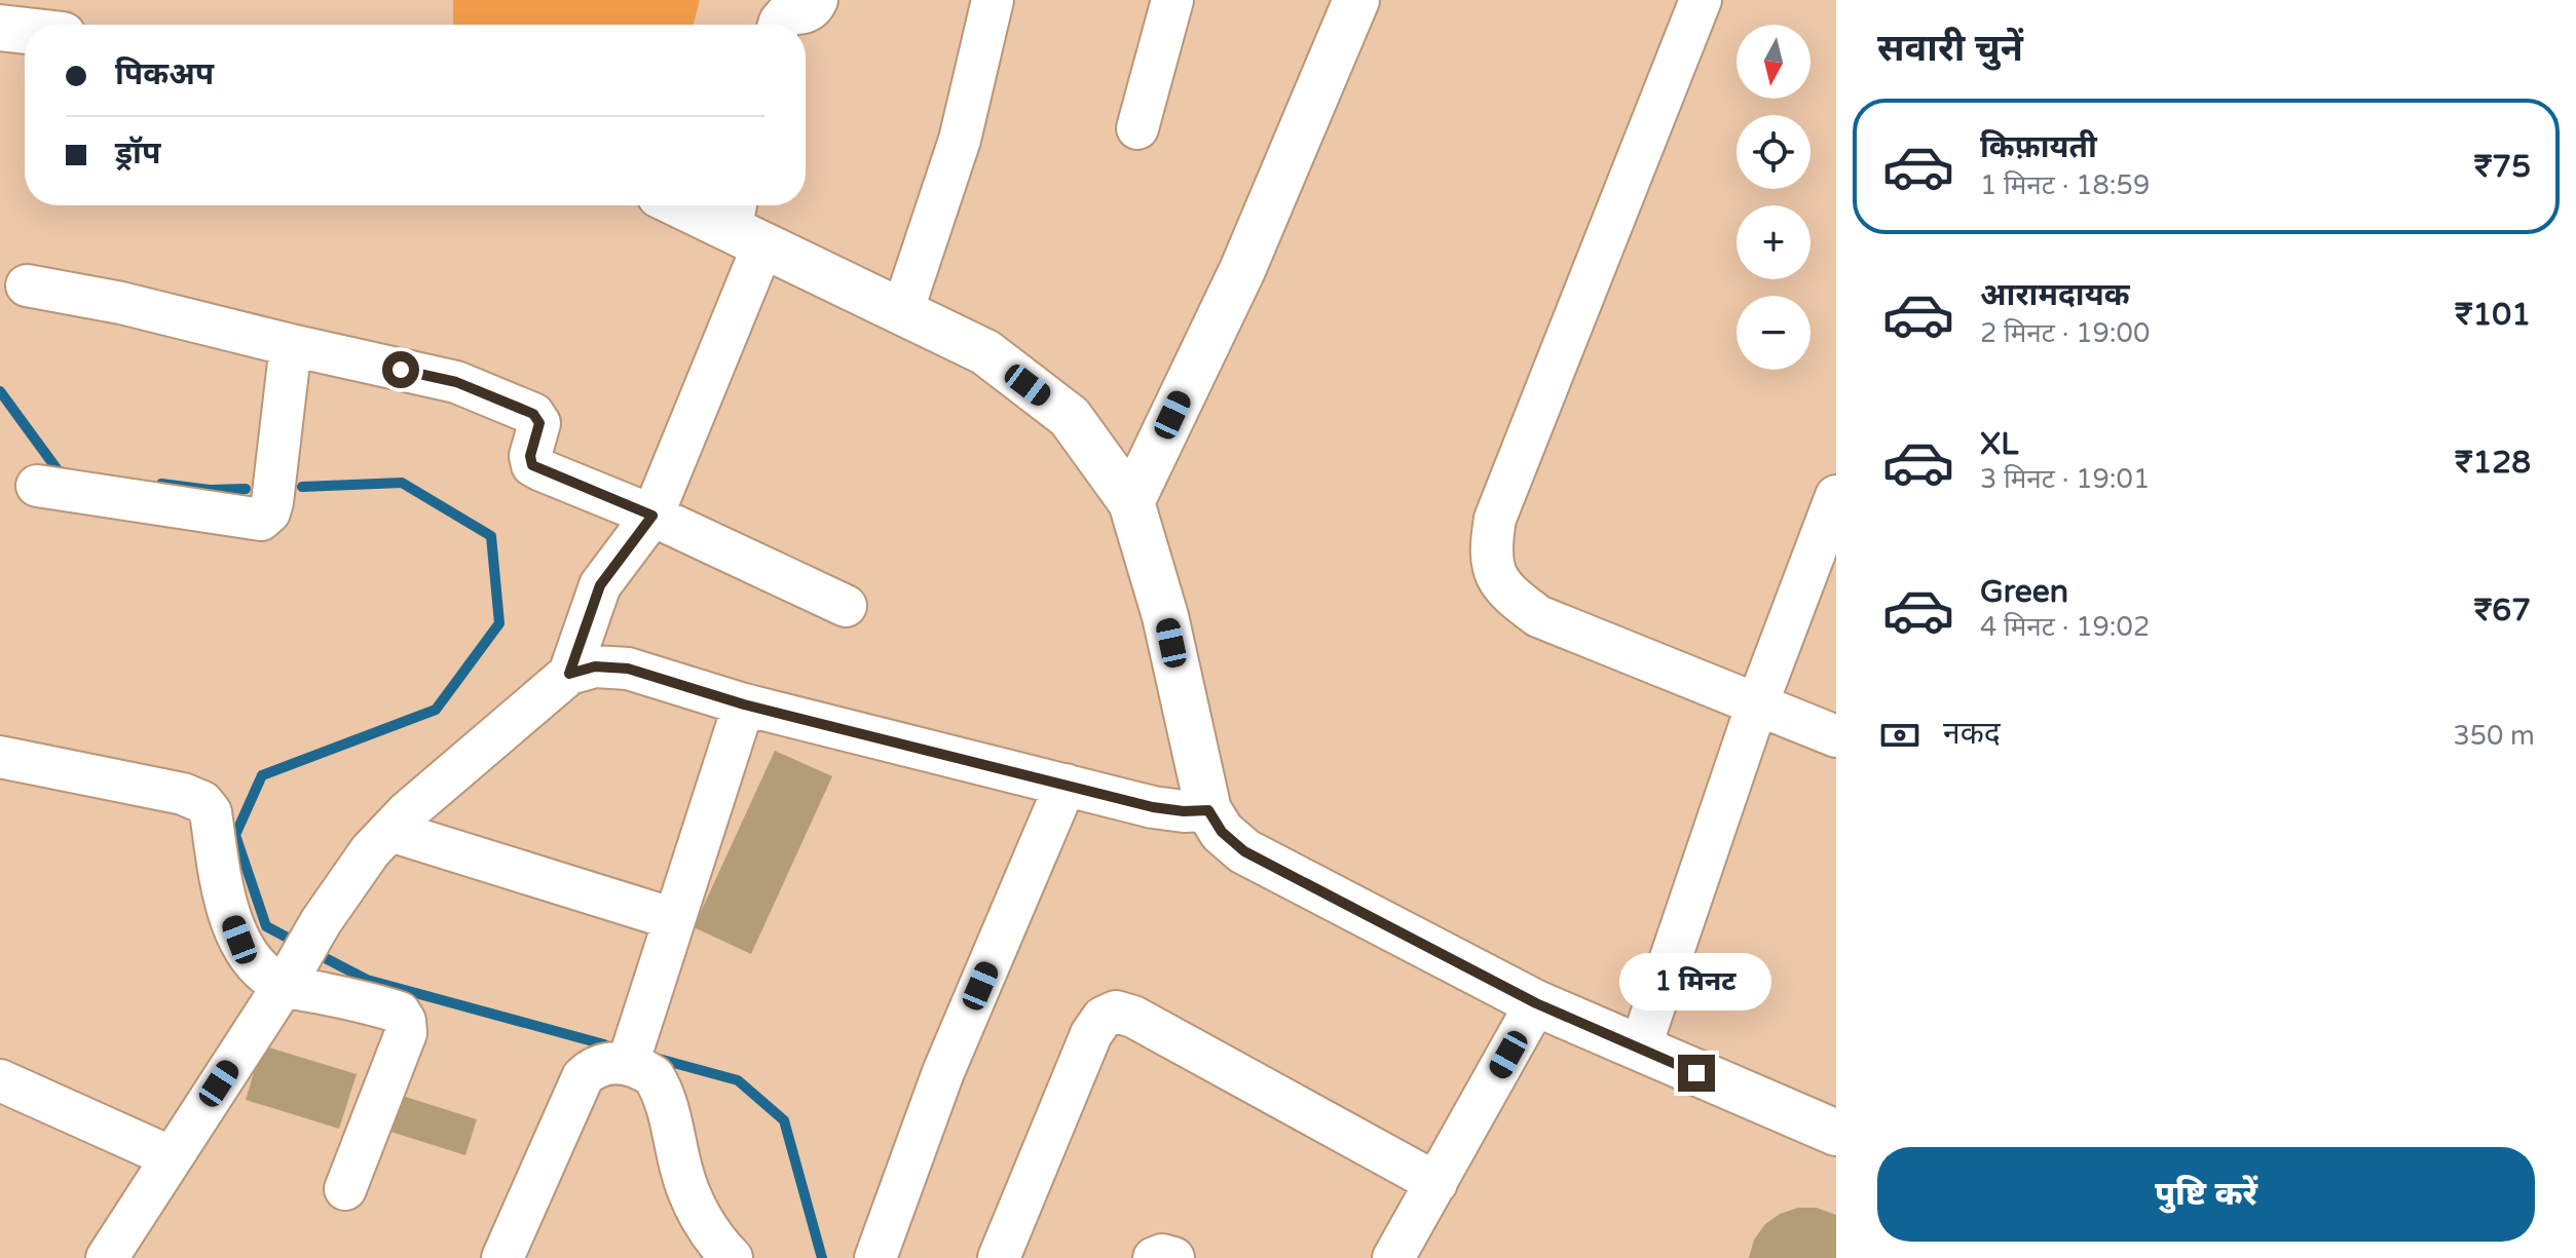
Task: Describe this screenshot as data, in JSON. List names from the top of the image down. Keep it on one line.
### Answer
{"north":"bottom","page":{"heading":"सवारी चुनें","map_buttons":["+","−"],"banner":["पिकअप","ड्रॉप"],"list":[{"name":"किफ़ायती","note":"1 मिनट · 18:59","value":"₹75"},{"name":"आरामदायक","note":"2 मिनट · 19:00","value":"₹101"},{"name":"XL","note":"3 मिनट · 19:01","value":"₹128"},{"name":"Green","note":"4 मिनट · 19:02","value":"₹67"}],"pay":["नकद","350 m"],"bubble":"1 मिनट","buttons":"पुष्टि करें"}}
